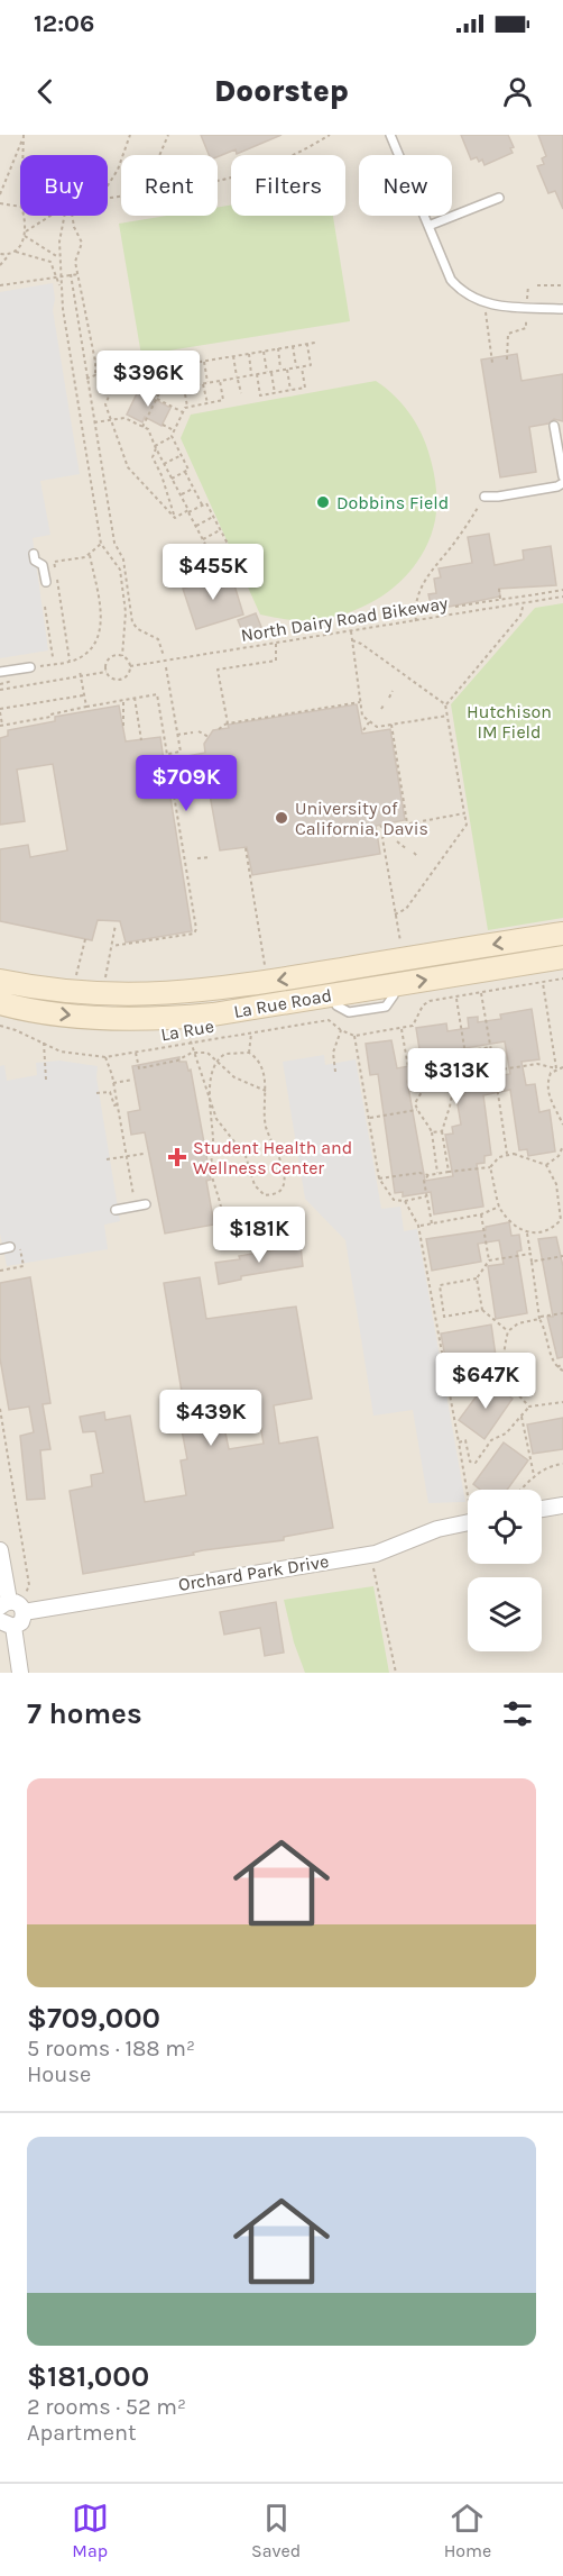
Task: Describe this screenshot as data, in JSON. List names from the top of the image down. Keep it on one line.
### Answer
{"streets":{"main road":["La Rue Road"],"street":["Orchard Park Drive"],"path":["North Dairy Road Bikeway","La Rue"]},"parks":["Hutchison IM Field"],"places":{"other":["Dobbins Field","University of California, Davis"],"health":["Student Health and Wellness Center"]},"page":{"status":"12:06","header":"Doorstep","chip":["Buy","Rent","Filters","New"],"price":["$396K","$455K","$709K","$313K","$181K","$647K","$439K"],"heading":"7 homes","list":[{"name":"$709,000","note":"5 rooms · 188 m² · House"},{"name":"$181,000","note":"2 rooms · 52 m² · Apartment"}],"tabs":["Map","Saved","Home"]}}
